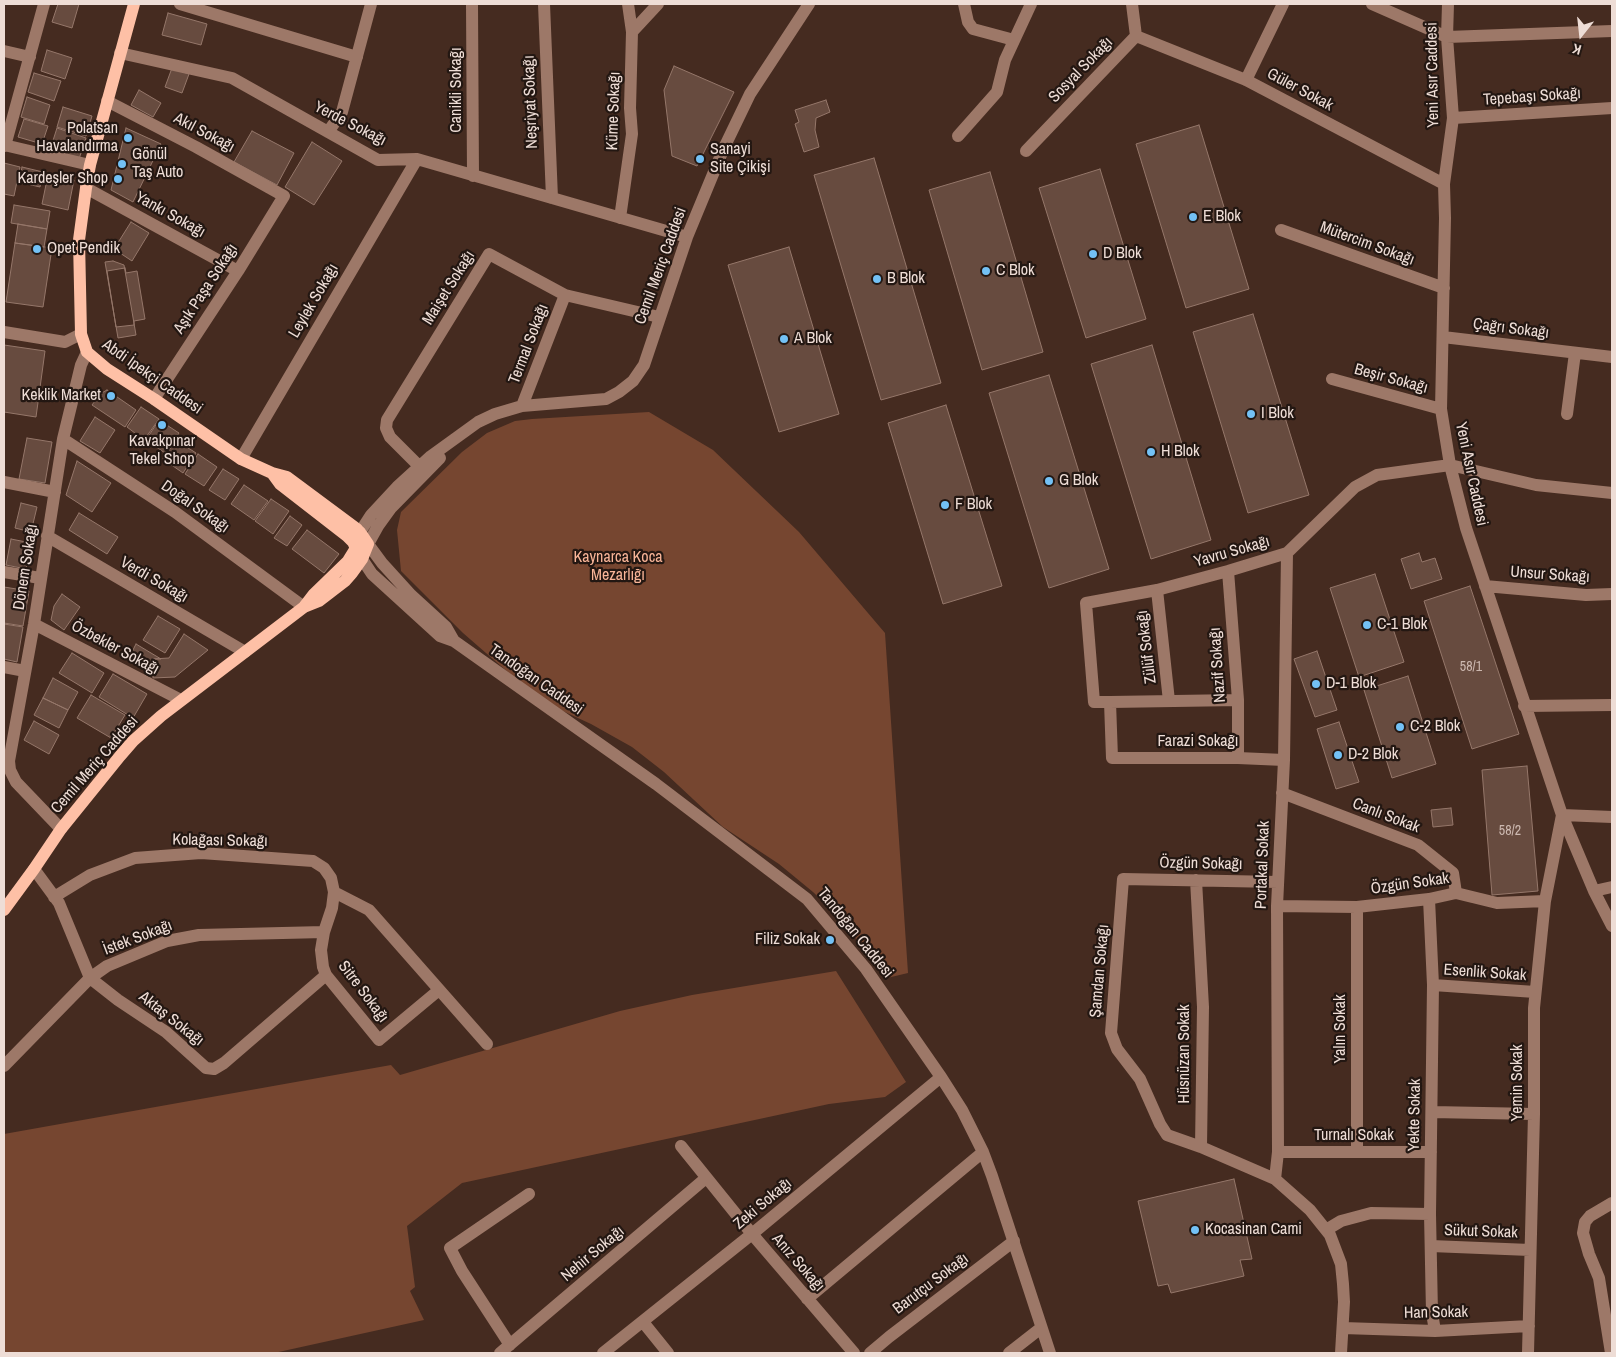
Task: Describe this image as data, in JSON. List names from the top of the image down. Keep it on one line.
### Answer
{"streets":{"main road":["Cemil Meriç Caddesi","Abdi İpekçi Caddesi"],"street":["Sosyal Sokağı","Yeni Asır Caddesi","Canikli Sokağı","Güler Sokak","Tepebaşı Sokağı","Neşriyat Sokağı","Küme Sokağı","Yerde Sokağı","Akıl Sokağı","Yankı Sokağı","Mütercim Sokağı","Maişet Sokağı","Aşık Paşa Sokağı","Leylek Sokağı","Çağrı Sokağı","Termal Sokağı","Beşir Sokağı","Doğal Sokağı","Yavru Sokağı","Dönem Sokağı","Unsur Sokağı","Verdi Sokağı","Zülüf Sokağı","Özbekler Sokağı","Nazif Sokağı","Tandoğan Caddesi","Farazi Sokağı","Canlı Sokak","Kolağası Sokağı","Özgün Sokağı","Portakal Sokak","Özgün Sokak","İstek Sokağı","Şamdan Sokağı","Esenlik Sokak","Sitre Sokağı","Aktaş Sokağı","Yalın Sokak","Hüsnüzan Sokak","Yemin Sokak","Yekte Sokak","Turnalı Sokak","Zeki Sokağı","Sükut Sokak","Nehir Sokağı","Anız Sokağı","Barutçu Sokağı","Han Sokak"]},"crossings":[["Sosyal Sokağı","Güler Sokak"],["Yeni Asır Caddesi","Güler Sokak"],["Yeni Asır Caddesi","Tepebaşı Sokağı"],["Yeni Asır Caddesi","Mütercim Sokağı"],["Yeni Asır Caddesi","Çağrı Sokağı"],["Yeni Asır Caddesi","Beşir Sokağı"],["Yeni Asır Caddesi","Yavru Sokağı"],["Yeni Asır Caddesi","Unsur Sokağı"],["Yeni Asır Caddesi","Yemin Sokak"],["Canikli Sokağı","Yerde Sokağı"],["Neşriyat Sokağı","Yerde Sokağı"],["Küme Sokağı","Yerde Sokağı"],["Yerde Sokağı","Cemil Meriç Caddesi"],["Yerde Sokağı","Leylek Sokağı"],["Yerde Sokağı","Abdi İpekçi Caddesi"],["Akıl Sokağı","Aşık Paşa Sokağı"],["Akıl Sokağı","Abdi İpekçi Caddesi"],["Yankı Sokağı","Aşık Paşa Sokağı"],["Yankı Sokağı","Abdi İpekçi Caddesi"],["Cemil Meriç Caddesi","Maişet Sokağı"],["Cemil Meriç Caddesi","Termal Sokağı"],["Cemil Meriç Caddesi","Abdi İpekçi Caddesi"],["Cemil Meriç Caddesi","Doğal Sokağı"],["Cemil Meriç Caddesi","Dönem Sokağı"],["Cemil Meriç Caddesi","Verdi Sokağı"],["Cemil Meriç Caddesi","Özbekler Sokağı"],["Cemil Meriç Caddesi","Tandoğan Caddesi"],["Cemil Meriç Caddesi","Aktaş Sokağı"],["Maişet Sokağı","Termal Sokağı"],["Aşık Paşa Sokağı","Abdi İpekçi Caddesi"],["Leylek Sokağı","Abdi İpekçi Caddesi"],["Abdi İpekçi Caddesi","Dönem Sokağı"],["Abdi İpekçi Caddesi","Tandoğan Caddesi"],["Doğal Sokağı","Dönem Sokağı"],["Yavru Sokağı","Zülüf Sokağı"],["Yavru Sokağı","Nazif Sokağı"],["Yavru Sokağı","Farazi Sokağı"],["Yavru Sokağı","Portakal Sokak"],["Dönem Sokağı","Verdi Sokağı"],["Dönem Sokağı","Özbekler Sokağı"],["Nazif Sokağı","Farazi Sokağı"],["Tandoğan Caddesi","Zeki Sokağı"],["Tandoğan Caddesi","Barutçu Sokağı"],["Farazi Sokağı","Portakal Sokak"],["Canlı Sokak","Portakal Sokak"],["Canlı Sokak","Özgün Sokak"],["Kolağası Sokağı","Aktaş Sokağı"],["Özgün Sokağı","Portakal Sokak"],["Özgün Sokağı","Şamdan Sokağı"],["Özgün Sokağı","Hüsnüzan Sokak"],["Portakal Sokak","Özgün Sokak"],["Portakal Sokak","Turnalı Sokak"],["Özgün Sokak","Yalın Sokak"],["Özgün Sokak","Yemin Sokak"],["Özgün Sokak","Yekte Sokak"],["İstek Sokağı","Sitre Sokağı"],["İstek Sokağı","Aktaş Sokağı"],["Şamdan Sokağı","Hüsnüzan Sokak"],["Esenlik Sokak","Yemin Sokak"],["Esenlik Sokak","Yekte Sokak"],["Sitre Sokağı","Aktaş Sokağı"],["Yalın Sokak","Turnalı Sokak"],["Yemin Sokak","Sükut Sokak"],["Yemin Sokak","Han Sokak"],["Yekte Sokak","Turnalı Sokak"],["Yekte Sokak","Sükut Sokak"],["Yekte Sokak","Han Sokak"],["Zeki Sokağı","Anız Sokağı"],["Nehir Sokağı","Anız Sokağı"]],"parks":["Kaynarca Koca Mezarlığı"],"places":["Polatsan Havalandırma","Sanayi Site Çikişi","Gönül Taş Auto","Kardeşler Shop","E Blok","Opet Pendik","D Blok","C Blok","B Blok","A Blok","Keklik Market","I Blok","Kavakpınar Tekel Shop","H Blok","G Blok","F Blok","C-1 Blok","D-1 Blok","C-2 Blok","D-2 Blok","Filiz Sokak","Kocasinan Cami"],"house_numbers":["58/1","58/2"],"north":"bottom"}
